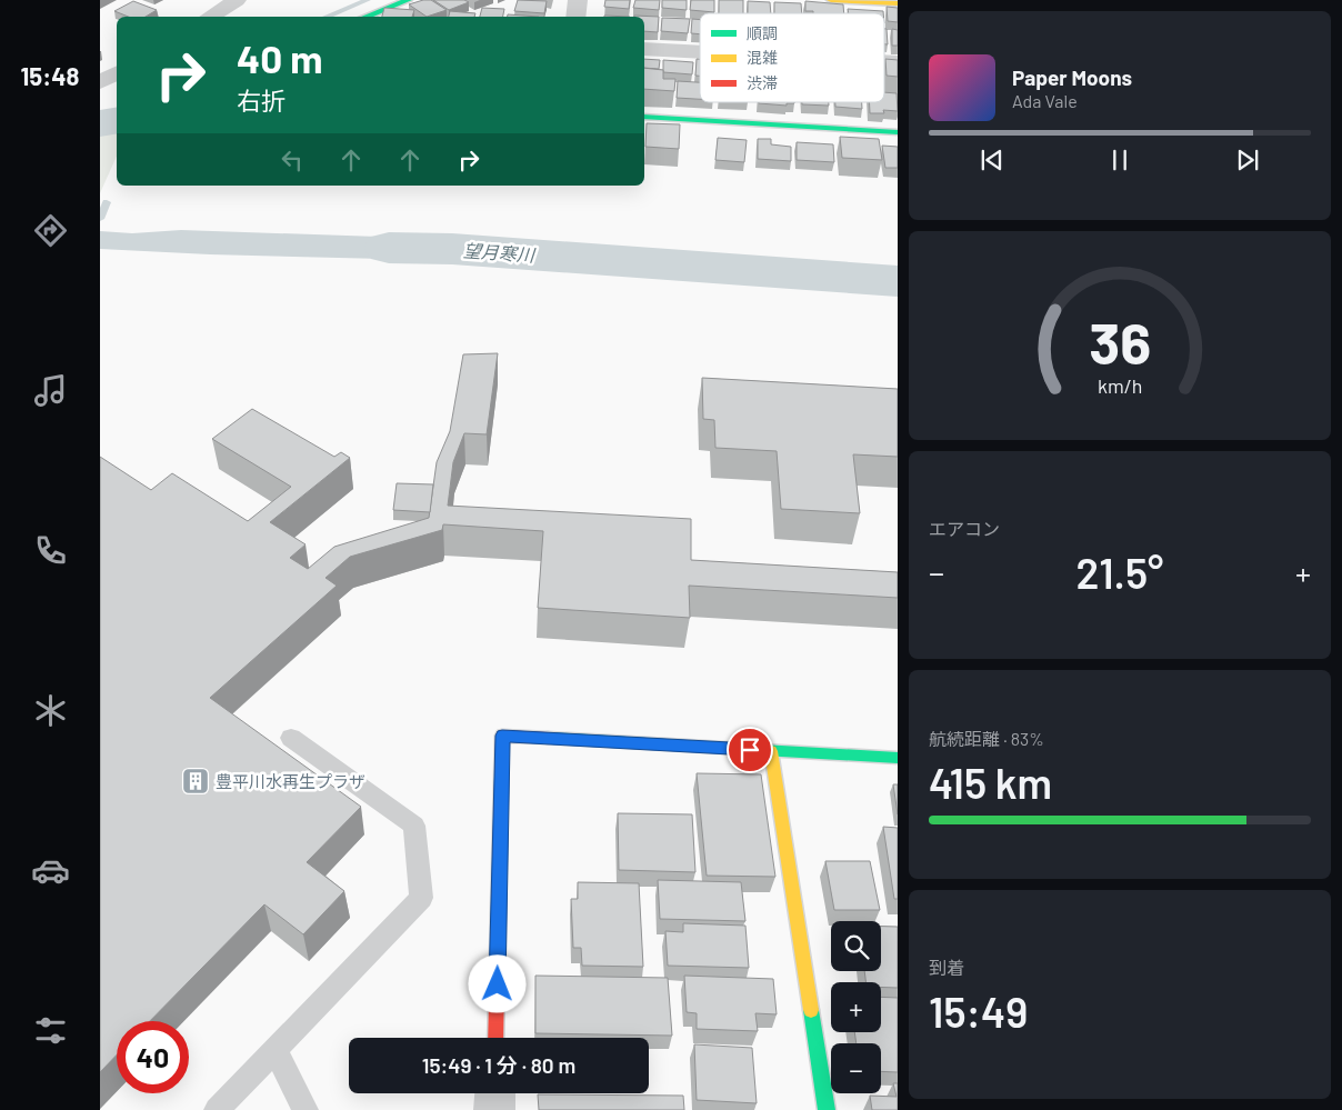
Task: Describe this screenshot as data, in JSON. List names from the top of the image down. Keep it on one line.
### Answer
{"water":["望月寒川"],"places":{"building":["豊平川水再生プラザ"]},"legend":["順調","混雑","渋滞"],"page":{"tabs":"15:48","turn":["40 m","右折"],"song":["Paper Moons","Ada Vale"],"tile":["エアコン",["航続距離 · 83%","415 km"],["到着","15:49"]],"heat":["−","21.5°","+"],"map_buttons":["+","−"],"limit":"40","trip":"15:49 · 1 分 · 80 m","gauge":["36","km/h"]}}
